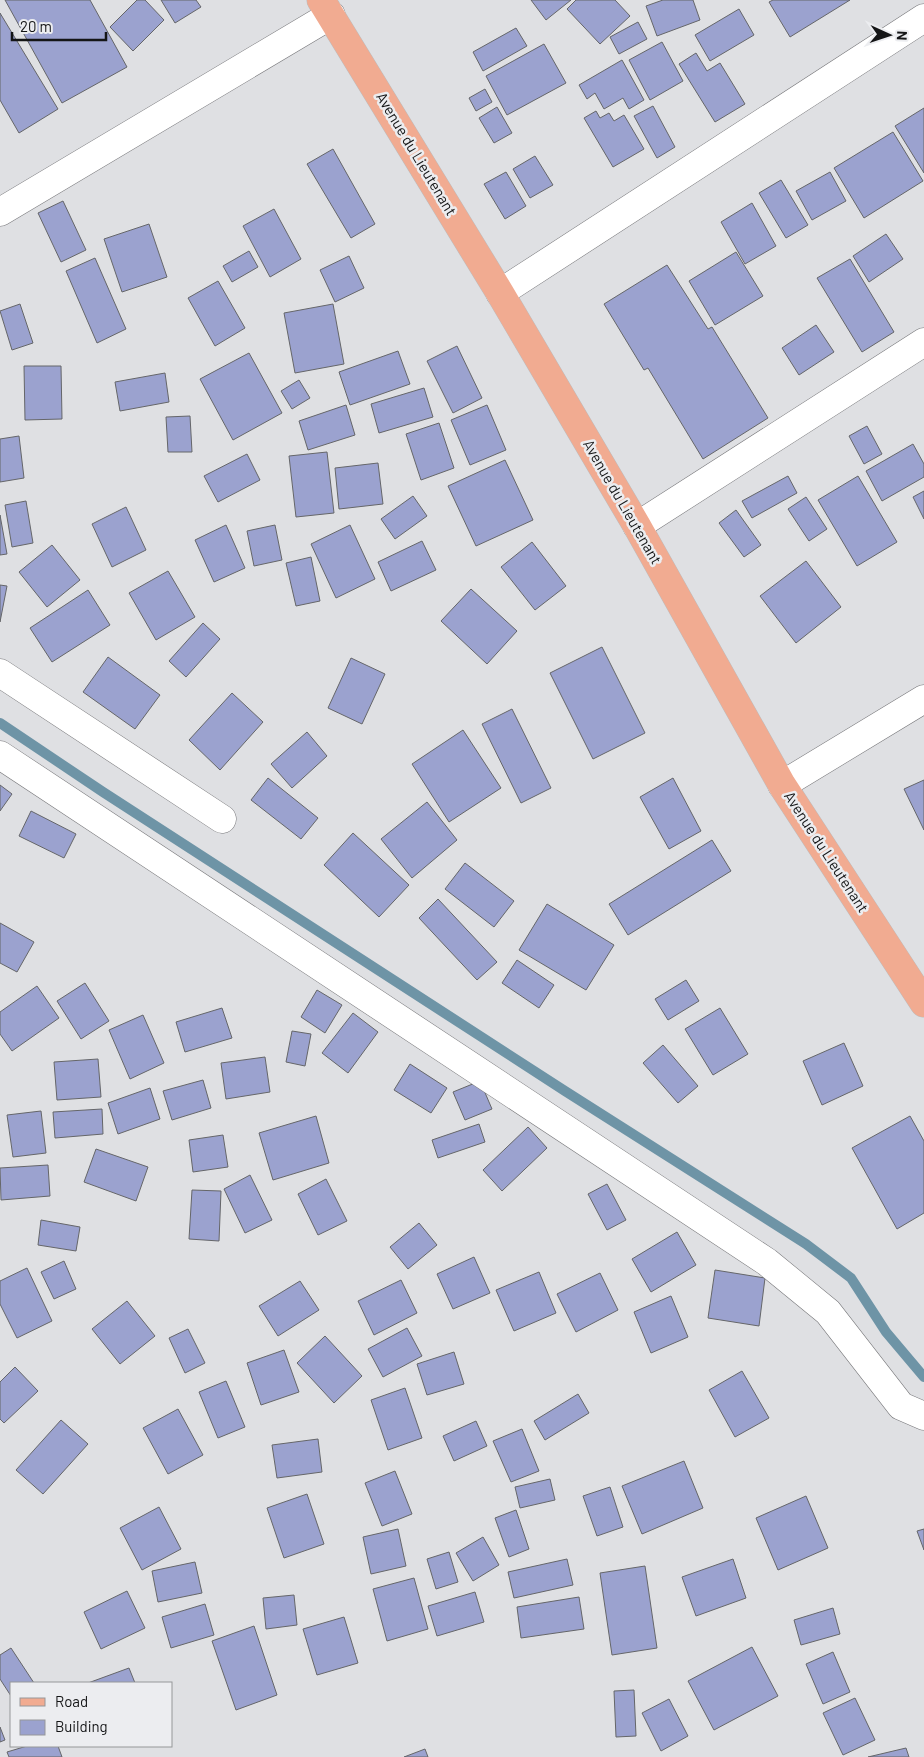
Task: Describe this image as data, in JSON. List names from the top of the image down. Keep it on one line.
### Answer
{"streets":{"main road":["Avenue du Lieutenant"]},"legend":["Road","Building"],"scale_bar":"20 m","north":"right"}
